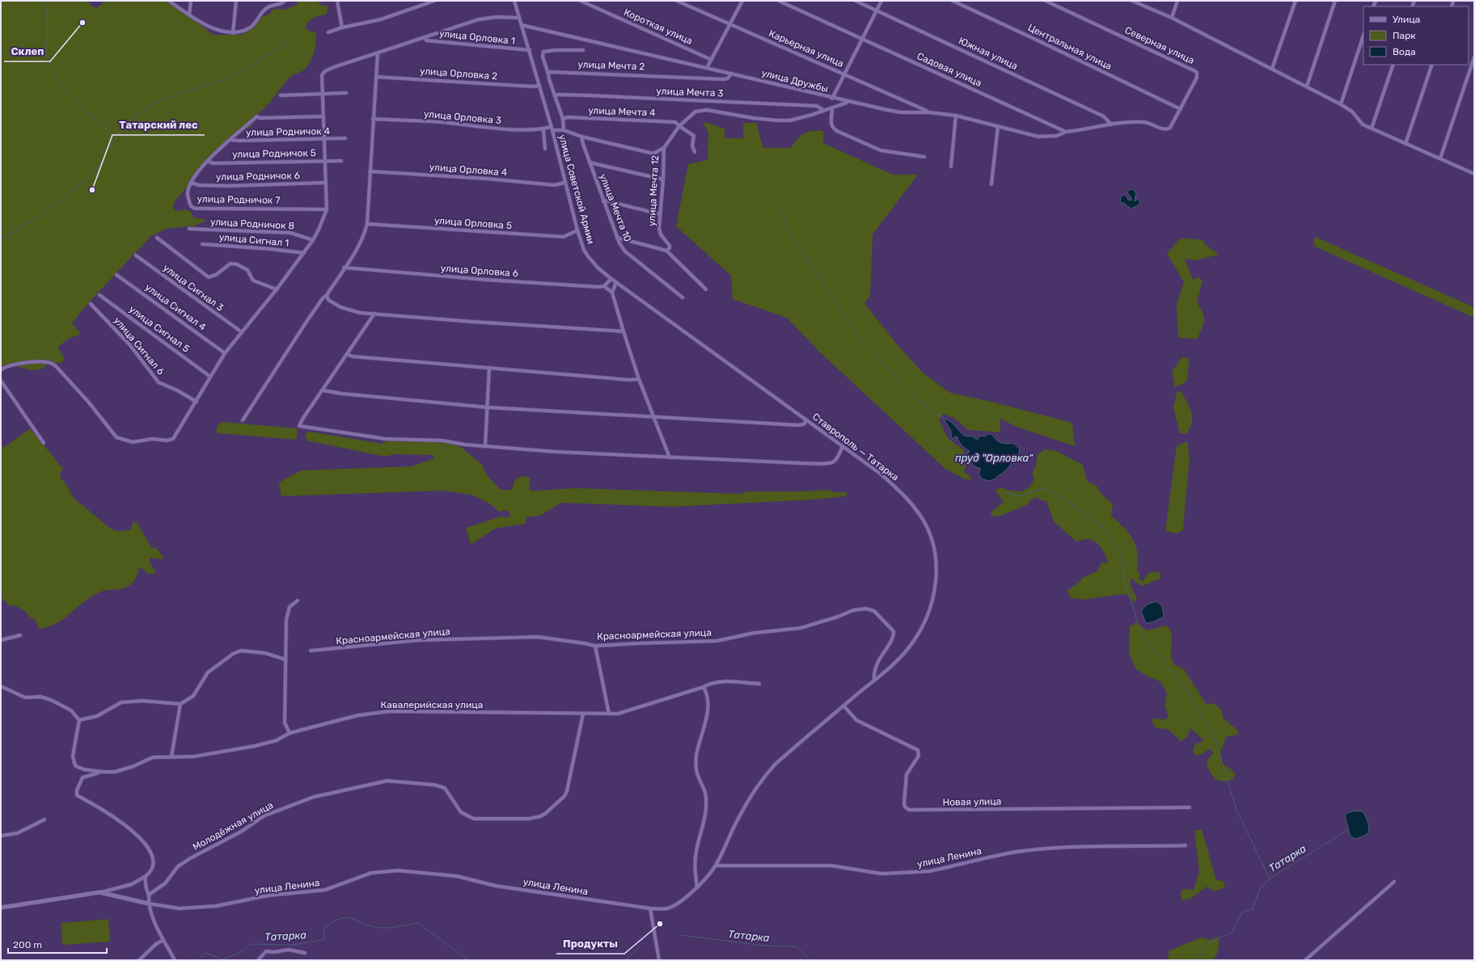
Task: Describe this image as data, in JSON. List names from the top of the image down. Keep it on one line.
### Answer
{"streets":{"street":["Короткая улица","улица Орловка 1","Северная улица","Центральная улица","Карьерная улица","Южная улица","улица Мечта 2","Садовая улица","улица Орловка 2","улица Дружбы","улица Мечта 3","улица Мечта 4","улица Орловка 3","улица Родничок 4","улица Родничок 5","улица Орловка 4","улица Родничок 6","улица Советской Армии","улица Мечта 12","улица Родничок 7","улица Мечта 10","улица Орловка 5","улица Родничок 8","улица Сигнал 1","улица Орловка 6","улица Сигнал 3","улица Сигнал 4","улица Сигнал 5","улица Сигнал 6","Ставрополь — Татарка","Красноармейская улица","Кавалерийская улица","Новая улица","Молодёжная улица","улица Ленина"]},"crossings":[["улица Орловка 1","улица Советской Армии"],["Северная улица","Центральная улица"],["Северная улица","Южная улица"],["Карьерная улица","улица Дружбы"],["улица Мечта 2","улица Дружбы"],["Садовая улица","улица Дружбы"],["улица Орловка 2","улица Советской Армии"],["улица Дружбы","улица Советской Армии"],["улица Орловка 3","улица Советской Армии"],["улица Орловка 3","улица Мечта 12"],["улица Орловка 3","улица Мечта 10"],["улица Родничок 4","улица Родничок 7"],["улица Родничок 5","улица Родничок 7"],["улица Орловка 4","улица Советской Армии"],["улица Родничок 6","улица Родничок 7"],["улица Советской Армии","улица Орловка 5"],["улица Советской Армии","Ставрополь — Татарка"],["Ставрополь — Татарка","Красноармейская улица"],["Ставрополь — Татарка","Новая улица"],["Ставрополь — Татарка","улица Ленина"],["Кавалерийская улица","Молодёжная улица"],["Новая улица","улица Ленина"]],"water":["пруд \"Орловка\"","Татарка"],"places":["Склеп","Татарский лес","Продукты"],"legend":["Улица","Парк","Вода"],"scale_bar":"200 m"}
